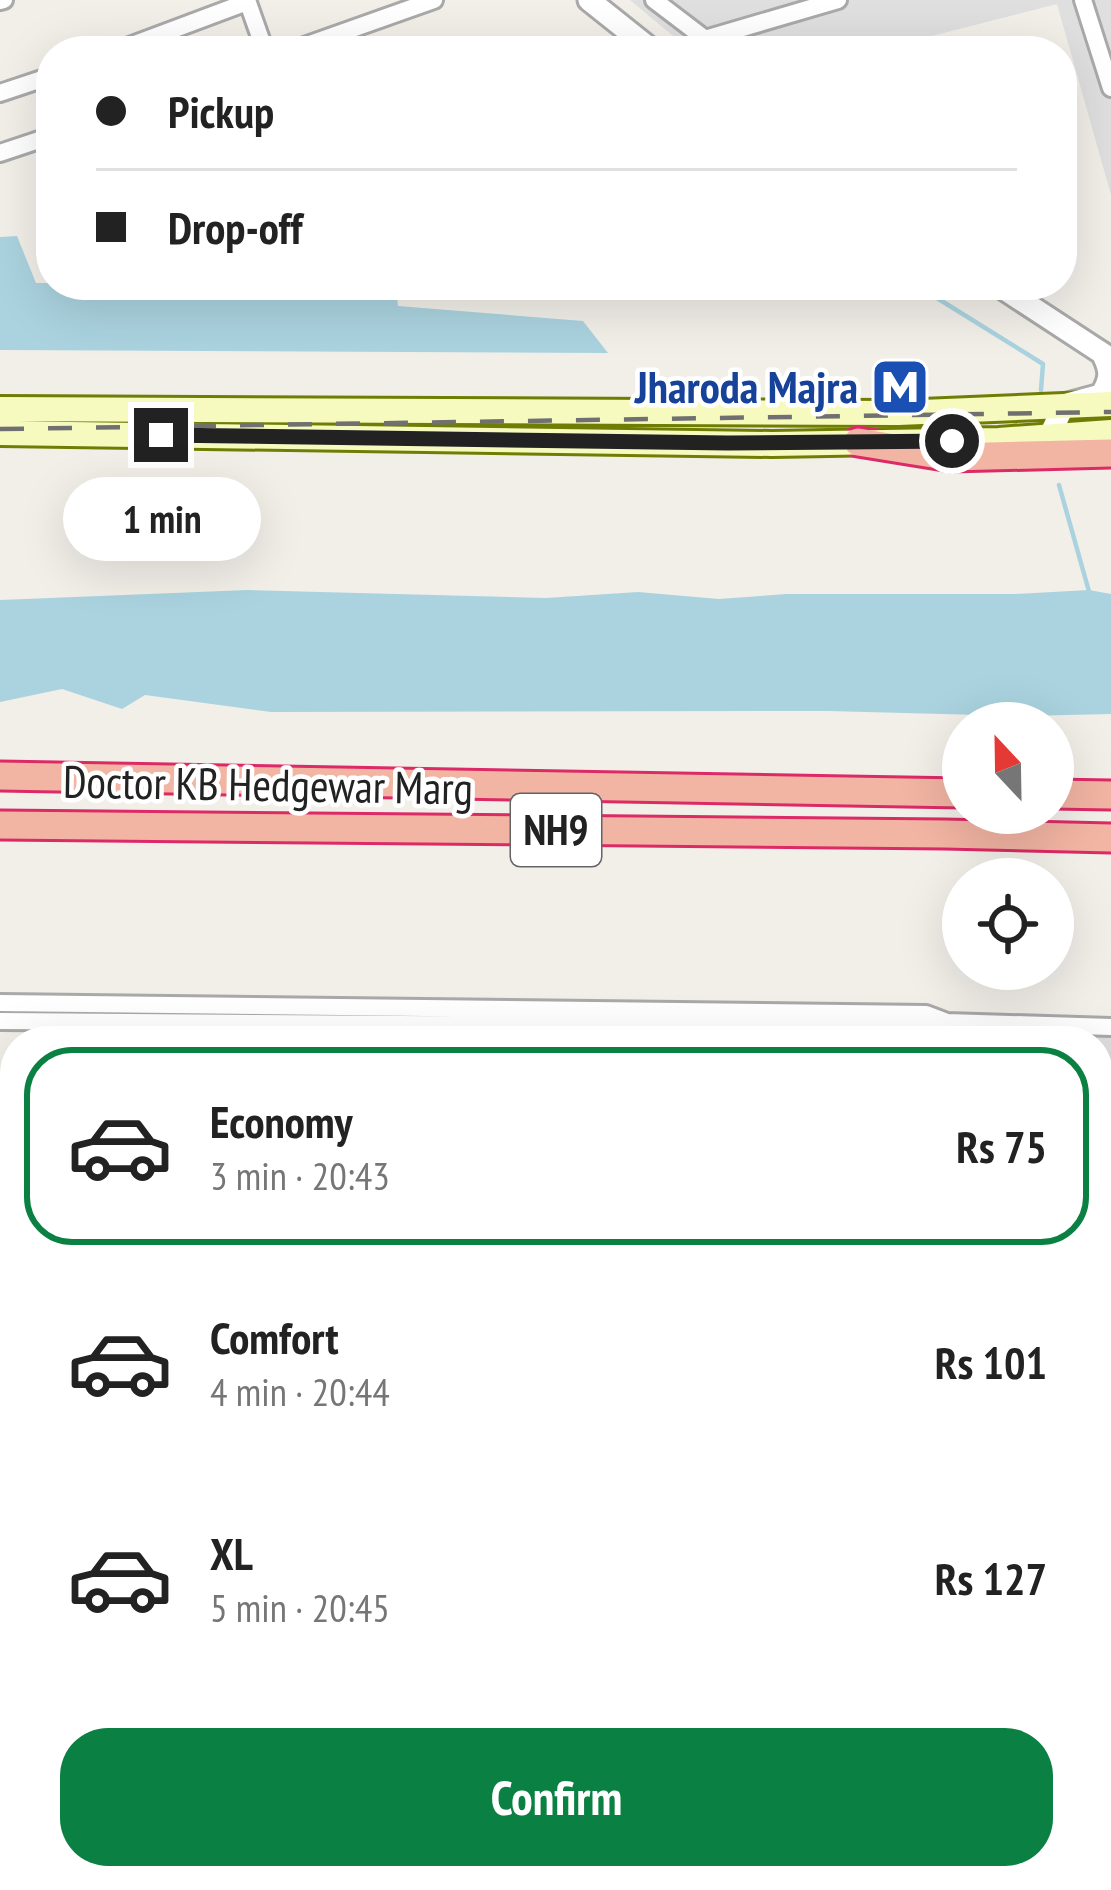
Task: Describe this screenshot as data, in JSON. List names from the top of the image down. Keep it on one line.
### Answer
{"streets":{"highway":["Doctor KB Hedgewar Marg","NH9"]},"places":{"metro station":["Jharoda Majra"]},"north":"top","page":{"banner":["Pickup","Drop-off"],"bubble":"1 min","list":[{"name":"Economy","note":"3 min · 20:43","value":"Rs 75"},{"name":"Comfort","note":"4 min · 20:44","value":"Rs 101"},{"name":"XL","note":"5 min · 20:45","value":"Rs 127"}],"buttons":"Confirm"}}
